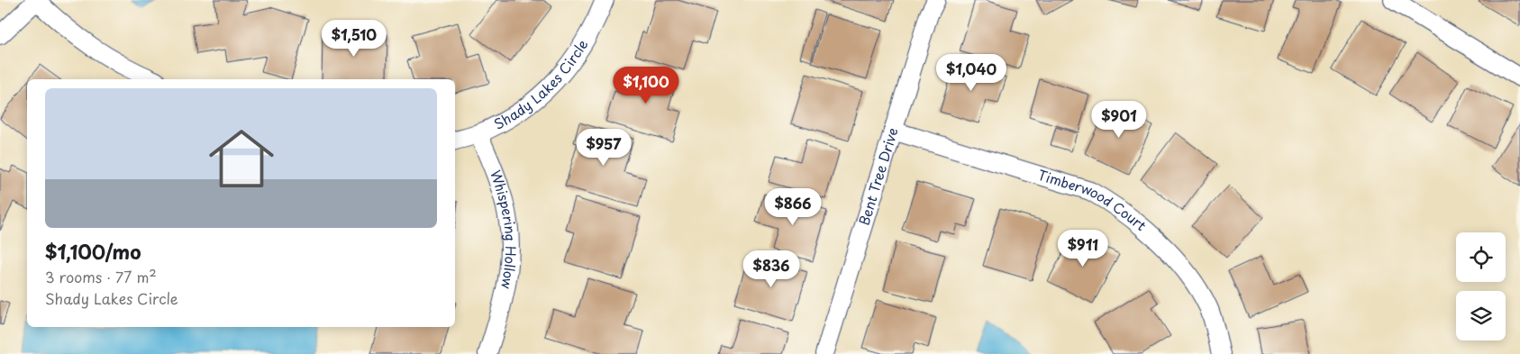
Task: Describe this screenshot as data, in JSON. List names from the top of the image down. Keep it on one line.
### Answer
{"streets":{"street":["Shady Lakes Circle","Bent Tree Drive","Timberwood Court","Whispering Hollow"]},"crossings":[["Shady Lakes Circle","Whispering Hollow"],["Bent Tree Drive","Timberwood Court"]],"page":{"price":["$1,510","$1,040","$1,100","$901","$957","$866","$911","$836"],"list":[{"name":"$1,100/mo","note":"3 rooms · 77 m² · Shady Lakes Circle"}]}}
